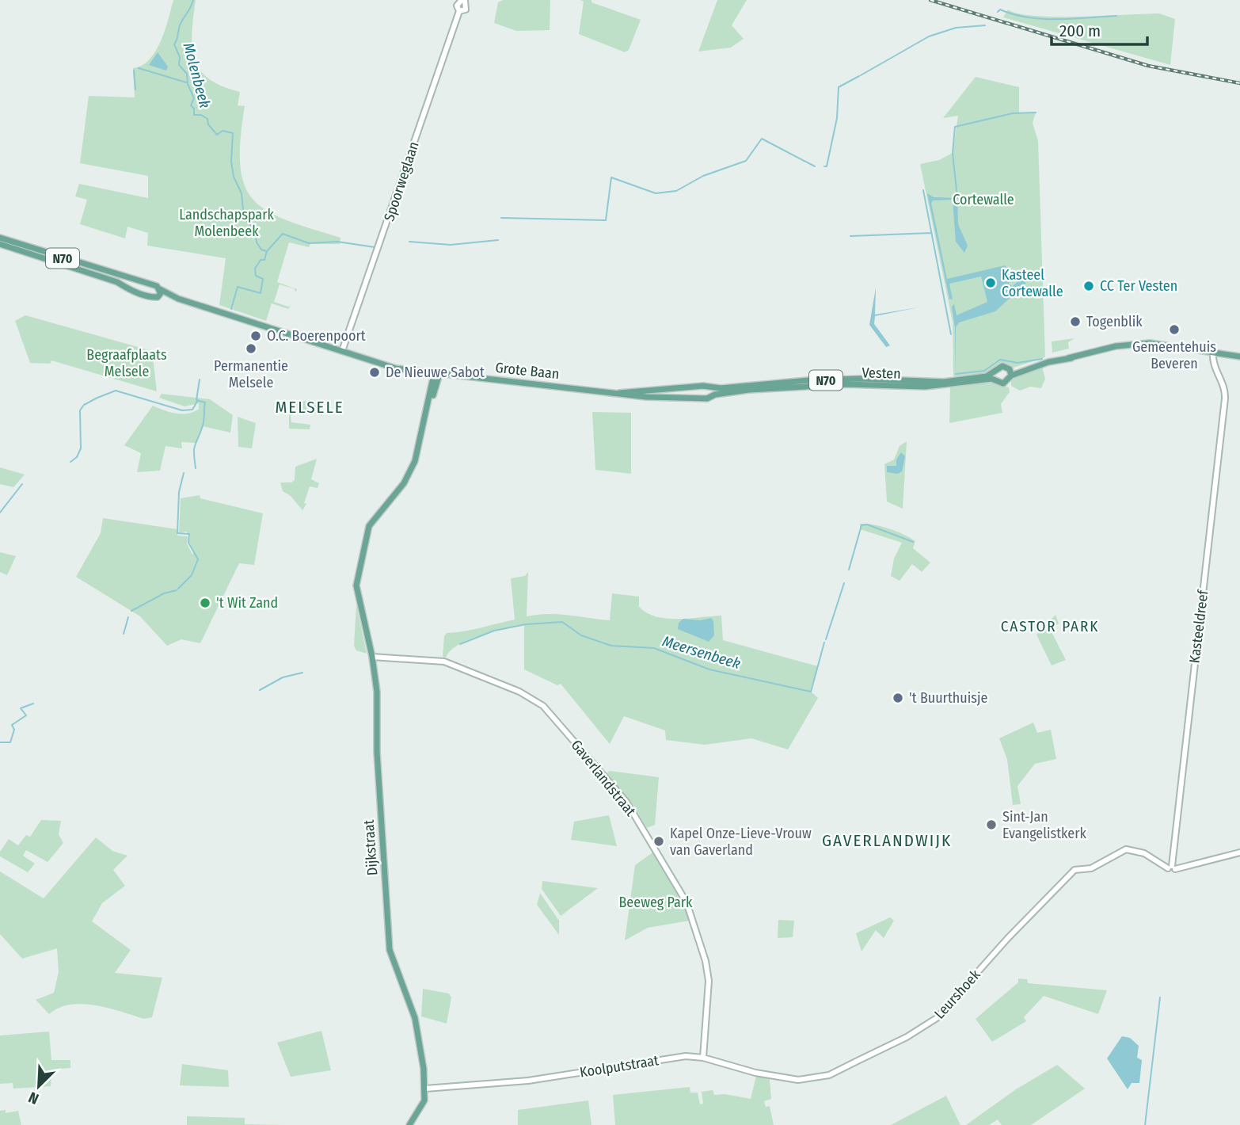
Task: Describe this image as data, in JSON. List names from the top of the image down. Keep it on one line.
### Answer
{"streets":{"main road":["N70","Grote Baan","Vesten","Dijkstraat"],"street":["Spoorweglaan","Kasteeldreef","Gaverlandstraat","Leurshoek","Koolputstraat"]},"crossings":[["Spoorweglaan","Grote Baan"],["N70","Vesten"],["N70","Kasteeldreef"],["Grote Baan","Vesten"],["Grote Baan","Dijkstraat"],["Kasteeldreef","Leurshoek"],["Gaverlandstraat","Dijkstraat"],["Gaverlandstraat","Koolputstraat"],["Dijkstraat","Koolputstraat"],["Leurshoek","Koolputstraat"]],"districts":["MELSELE","CASTOR PARK","GAVERLANDWIJK"],"water":["Molenbeek","Meersenbeek"],"parks":["Cortewalle","Landschapspark Molenbeek","Begraafplaats Melsele","Beeweg Park"],"places":["Kasteel Cortewalle","CC Ter Vesten","Togenblik","Gemeentehuis Beveren","O.C. Boerenpoort","Permanentie Melsele","De Nieuwe Sabot","'t Wit Zand","'t Buurthuisje","Sint-Jan Evangelistkerk","Kapel Onze-Lieve-Vrouw van Gaverland"],"scale_bar":"200 m","north":"bottom left"}
